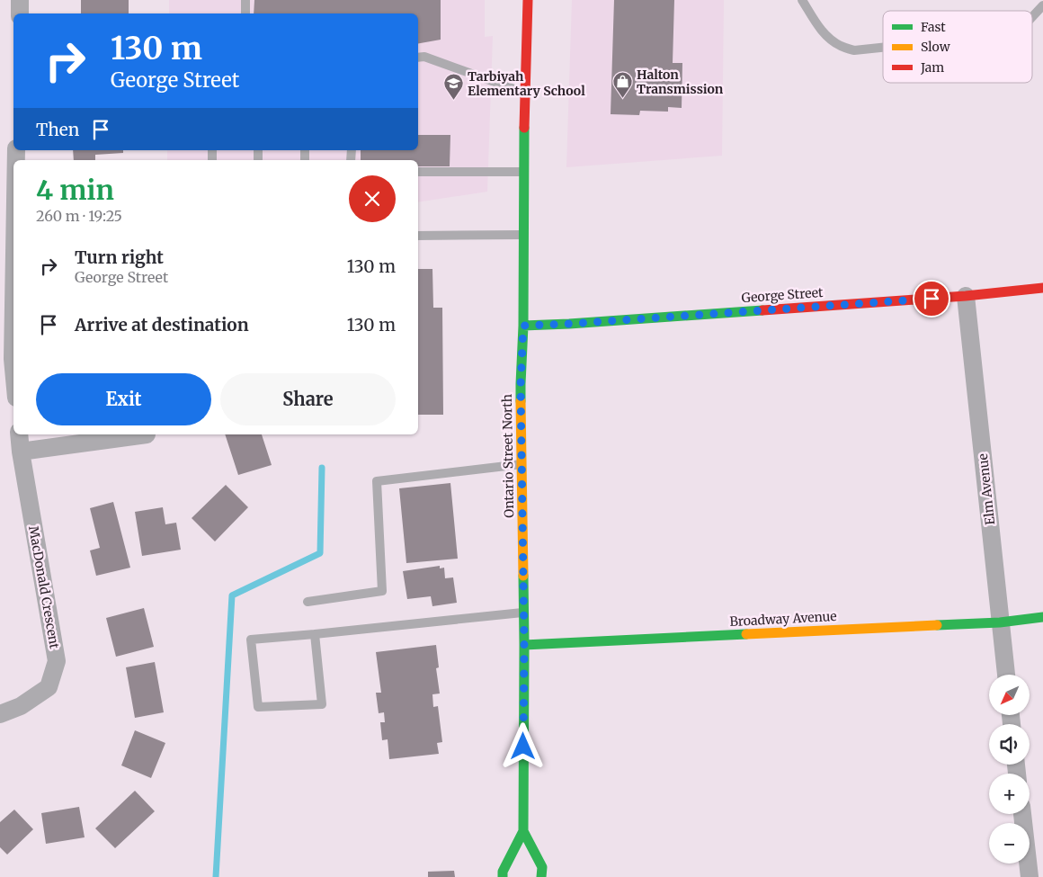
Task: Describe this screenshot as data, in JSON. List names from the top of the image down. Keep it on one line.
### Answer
{"streets":{"street":["George Street","Ontario Street North","Elm Avenue","MacDonald Crescent","Broadway Avenue"]},"crossings":[["George Street","Ontario Street North"],["George Street","Elm Avenue"],["Ontario Street North","Broadway Avenue"],["Elm Avenue","Broadway Avenue"]],"places":{"shop":["Halton Transmission"],"school or university":["Tarbiyah Elementary School"]},"legend":["Fast","Slow","Jam"],"north":"bottom left","page":{"turn":["130 m","George Street"],"then":"Then","heading":["4 min","260 m · 19:25"],"list":[{"name":"Turn right","note":"George Street","value":"130 m"},{"name":"Arrive at destination","value":"130 m"}],"buttons":["Exit","Share"],"map_buttons":["+","−"]}}
